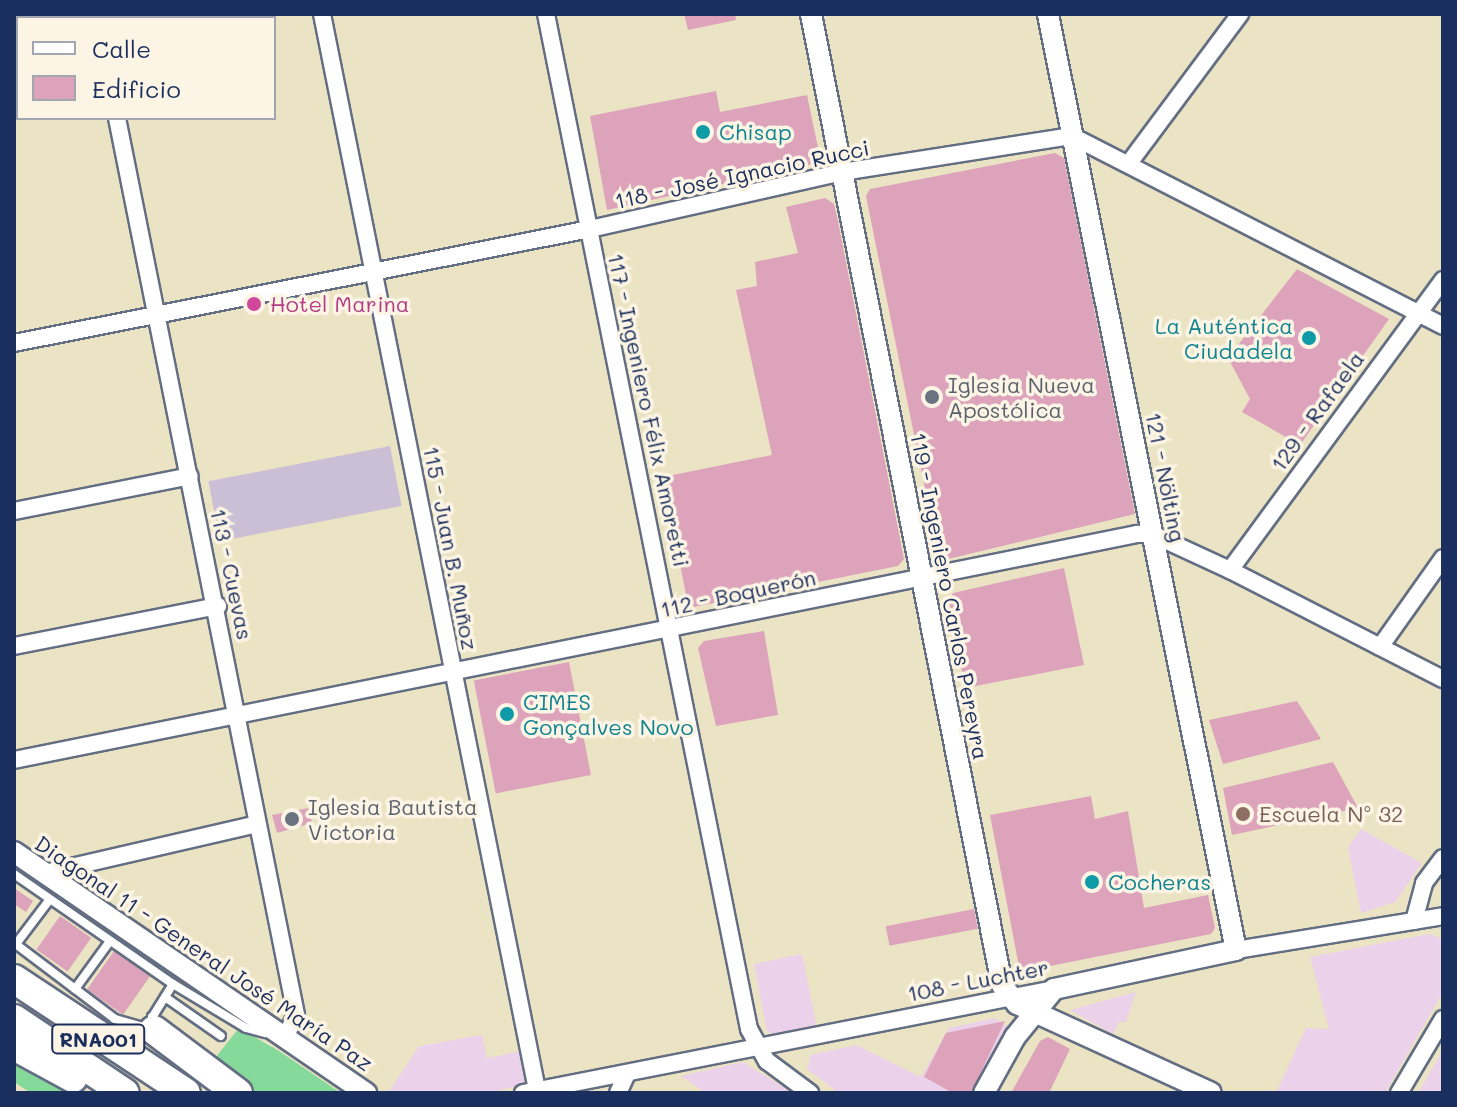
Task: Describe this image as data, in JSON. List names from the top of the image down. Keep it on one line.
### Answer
{"streets":{"highway":["RNA001"],"street":["118 - José Ignacio Rucci","117 - Ingeniero Félix Amoretti","129 - Rafaela","121 - Nölting","115 - Juan B. Muñoz","113 - Cuevas","112 - Boquerón","119 - Ingeniero Carlos Pereyra","Diagonal 11 - General José María Paz","108 - Luchter"]},"crossings":[["118 - José Ignacio Rucci","117 - Ingeniero Félix Amoretti"],["118 - José Ignacio Rucci","121 - Nölting"],["118 - José Ignacio Rucci","115 - Juan B. Muñoz"],["118 - José Ignacio Rucci","113 - Cuevas"],["118 - José Ignacio Rucci","119 - Ingeniero Carlos Pereyra"],["117 - Ingeniero Félix Amoretti","112 - Boquerón"],["117 - Ingeniero Félix Amoretti","108 - Luchter"],["121 - Nölting","112 - Boquerón"],["121 - Nölting","108 - Luchter"],["115 - Juan B. Muñoz","112 - Boquerón"],["115 - Juan B. Muñoz","108 - Luchter"],["113 - Cuevas","112 - Boquerón"],["113 - Cuevas","Diagonal 11 - General José María Paz"],["112 - Boquerón","119 - Ingeniero Carlos Pereyra"],["119 - Ingeniero Carlos Pereyra","108 - Luchter"]],"places":["Chisap","Hotel Marina","La Auténtica Ciudadela","Iglesia Nueva Apostólica","CIMES Gonçalves Novo","Escuela Nº 32","Iglesia Bautista Victoria","Cocheras"],"legend":["Calle","Edificio"]}
